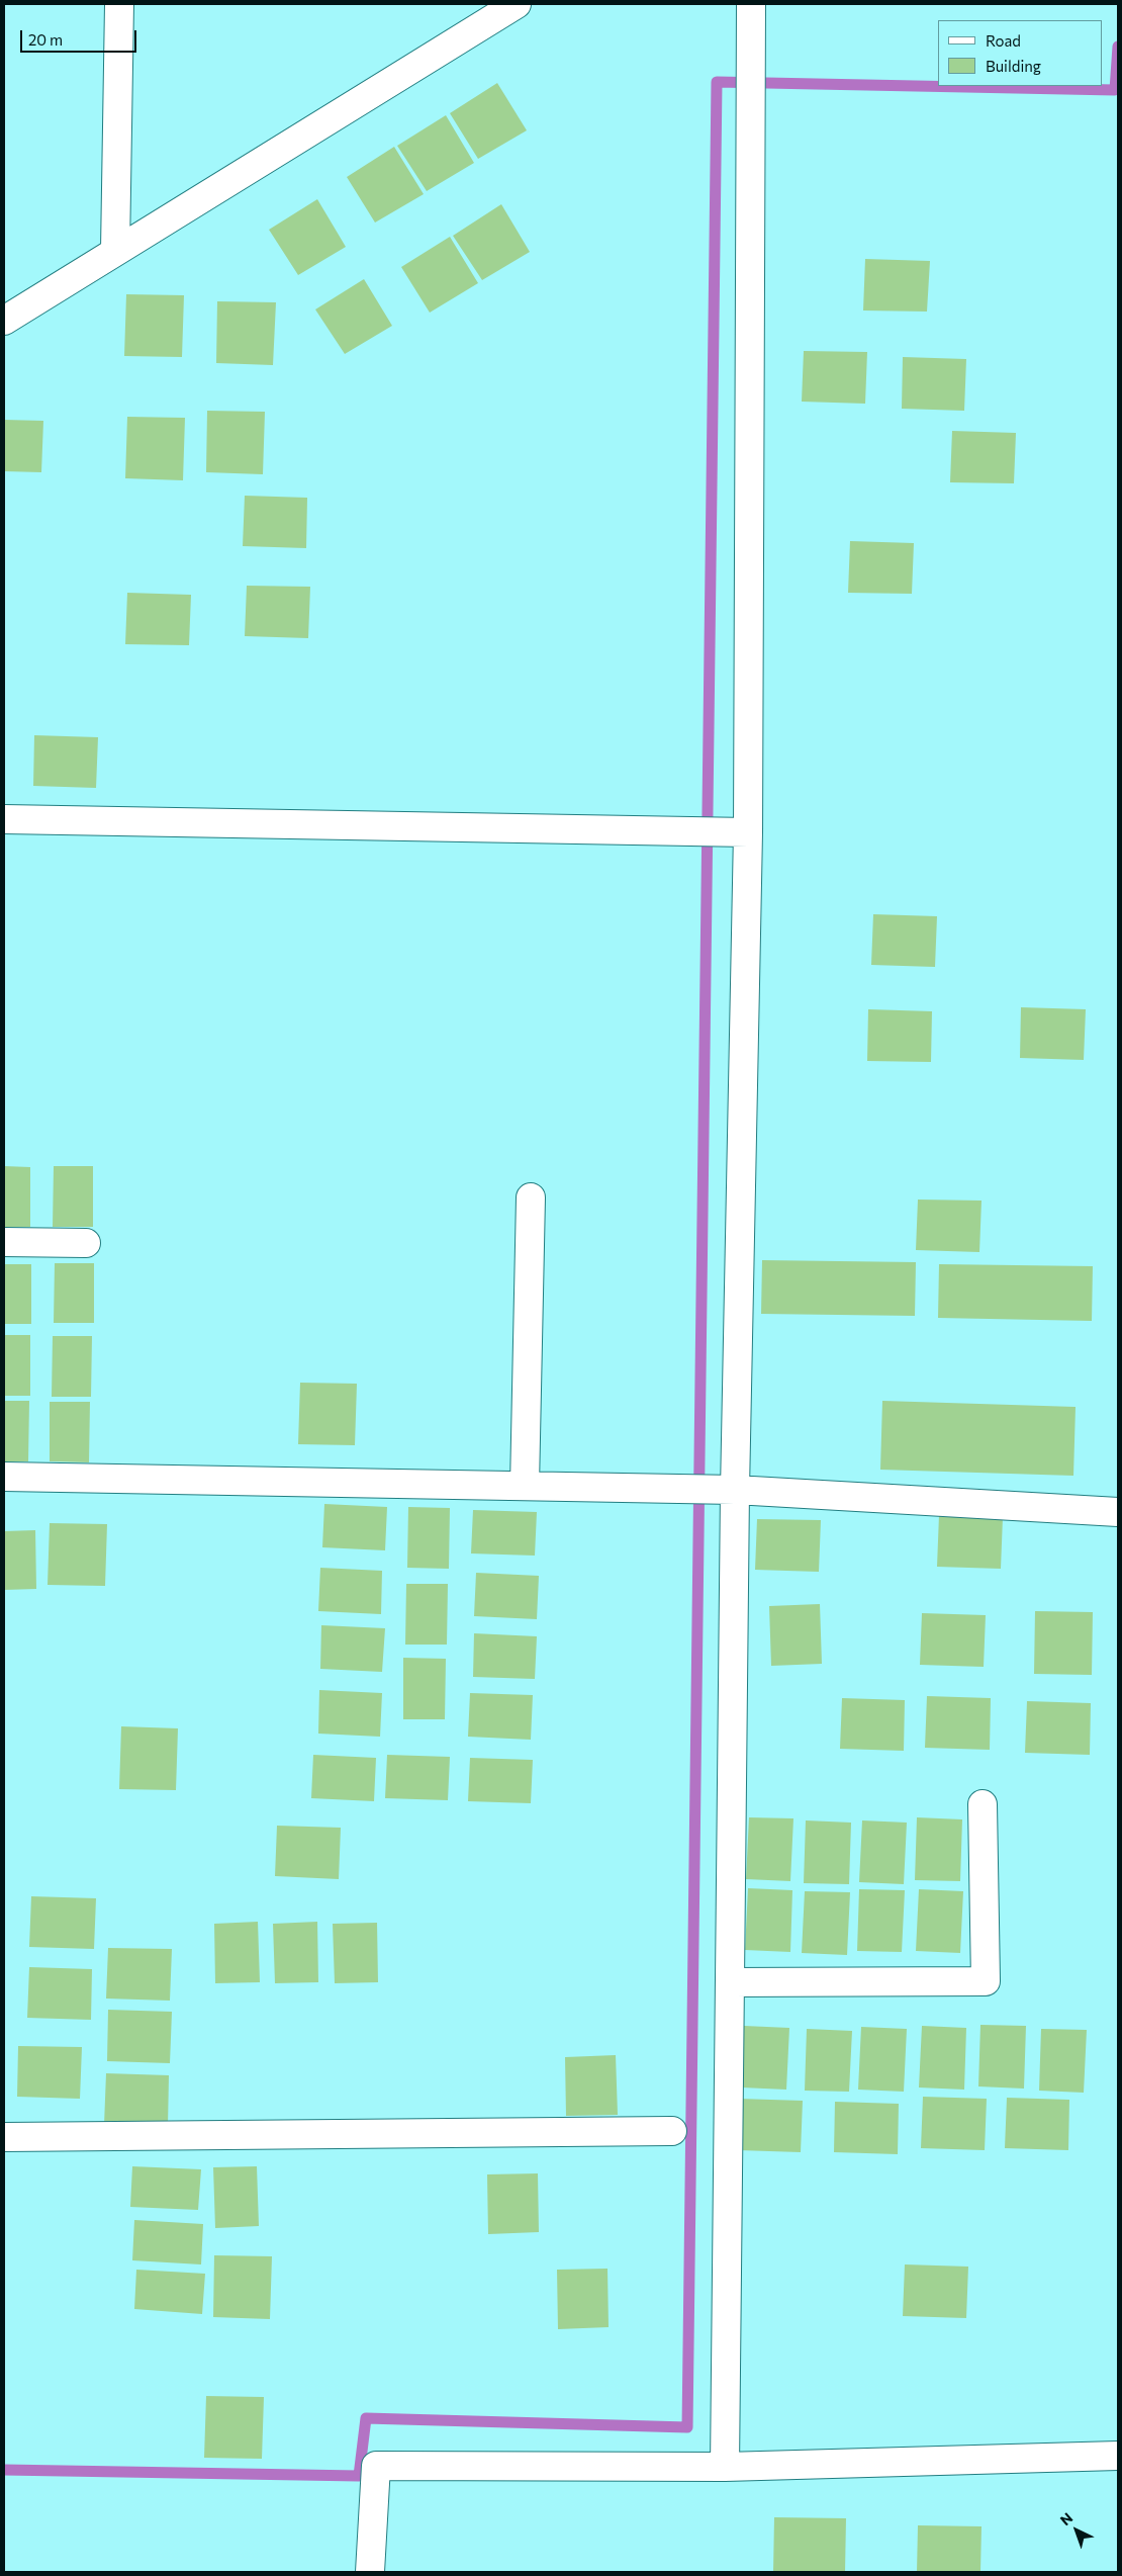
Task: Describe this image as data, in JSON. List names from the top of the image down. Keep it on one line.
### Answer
{"legend":["Road","Building"],"scale_bar":"20 m","north":"top left"}
